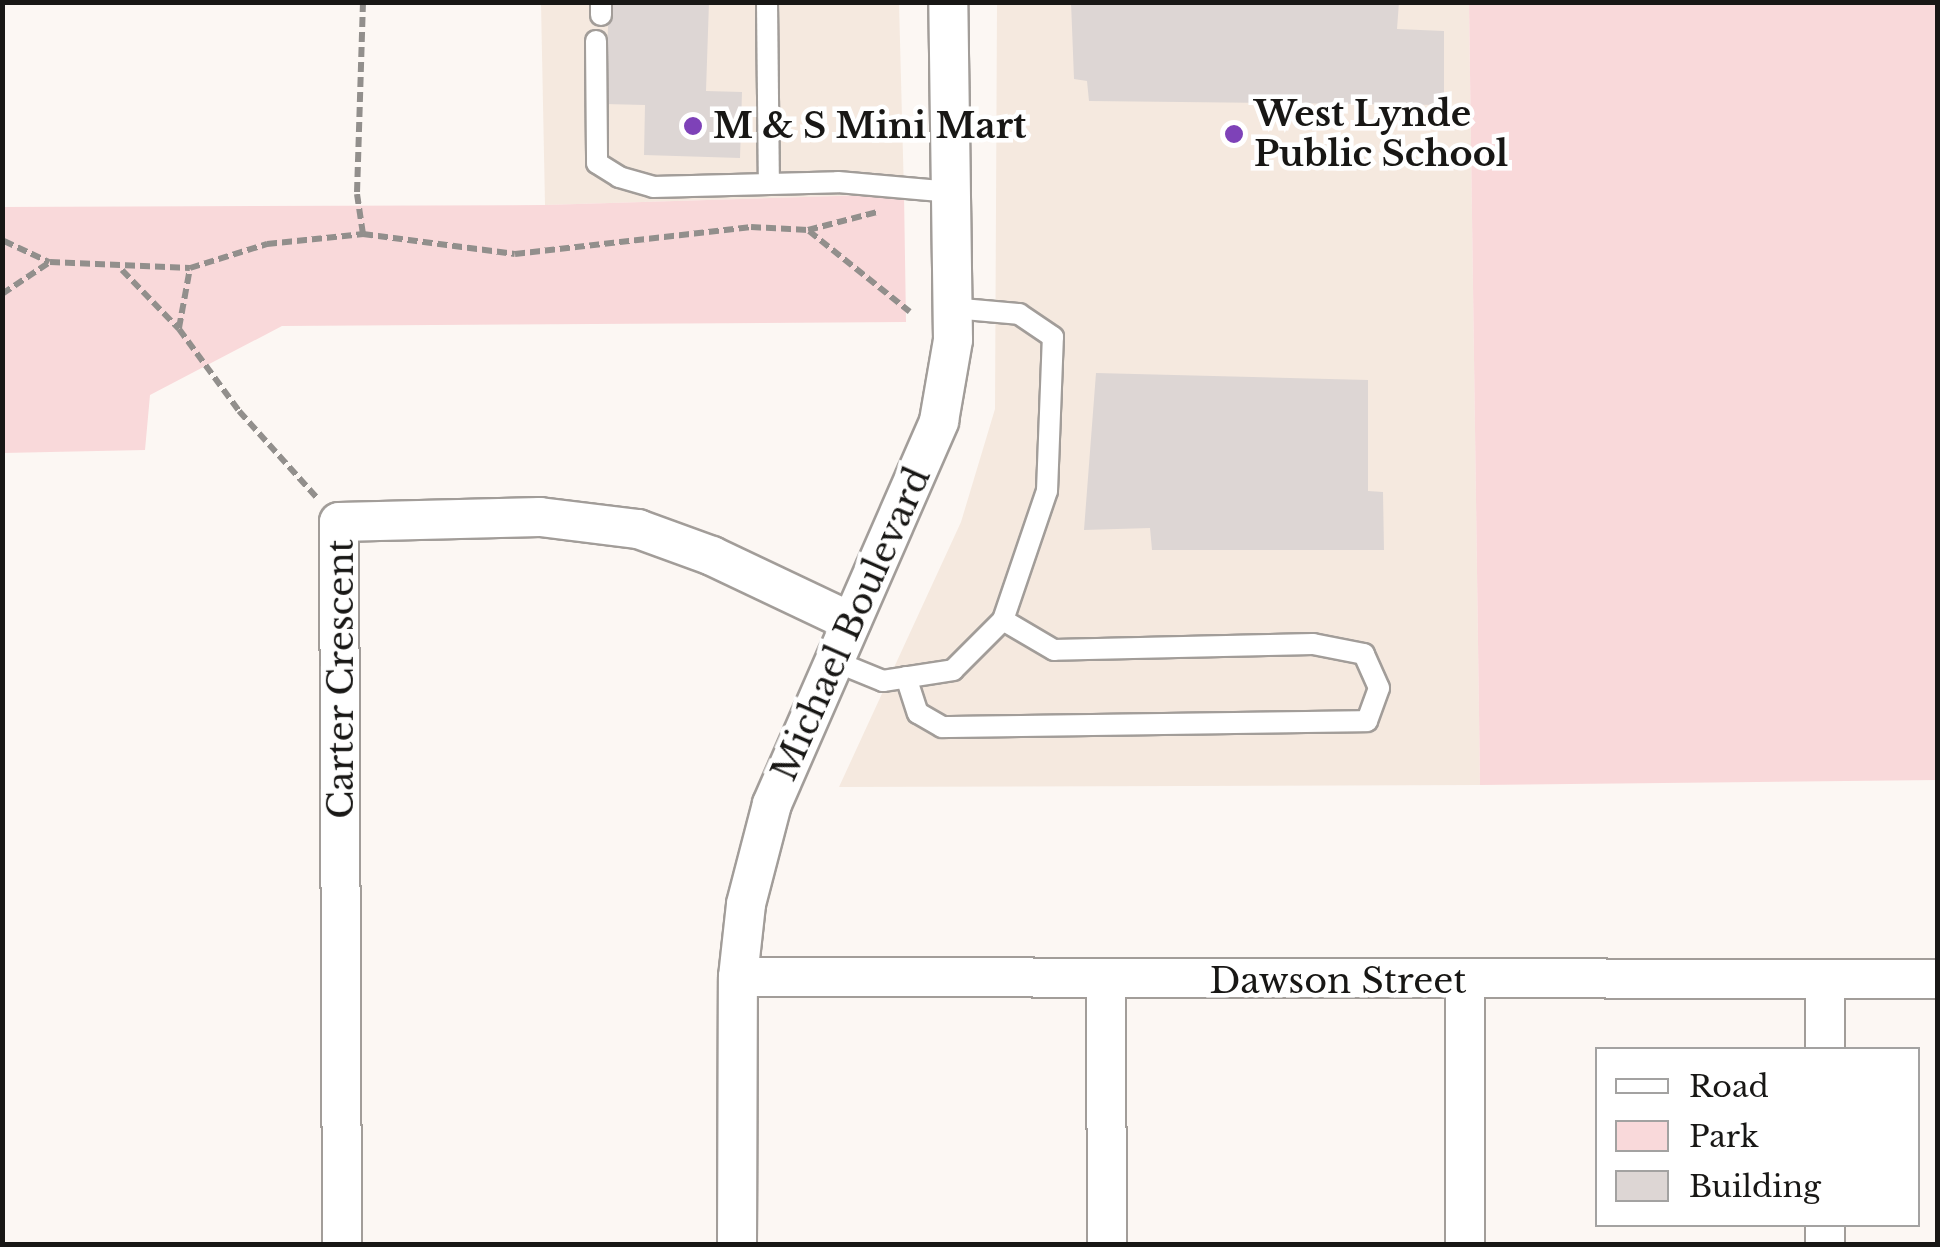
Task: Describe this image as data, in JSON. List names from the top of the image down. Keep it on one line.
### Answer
{"streets":{"street":["Michael Boulevard","Carter Crescent","Dawson Street"]},"crossings":[["Michael Boulevard","Carter Crescent"],["Michael Boulevard","Dawson Street"]],"places":["M & S Mini Mart","West Lynde Public School"],"legend":["Road","Park","Building"]}
